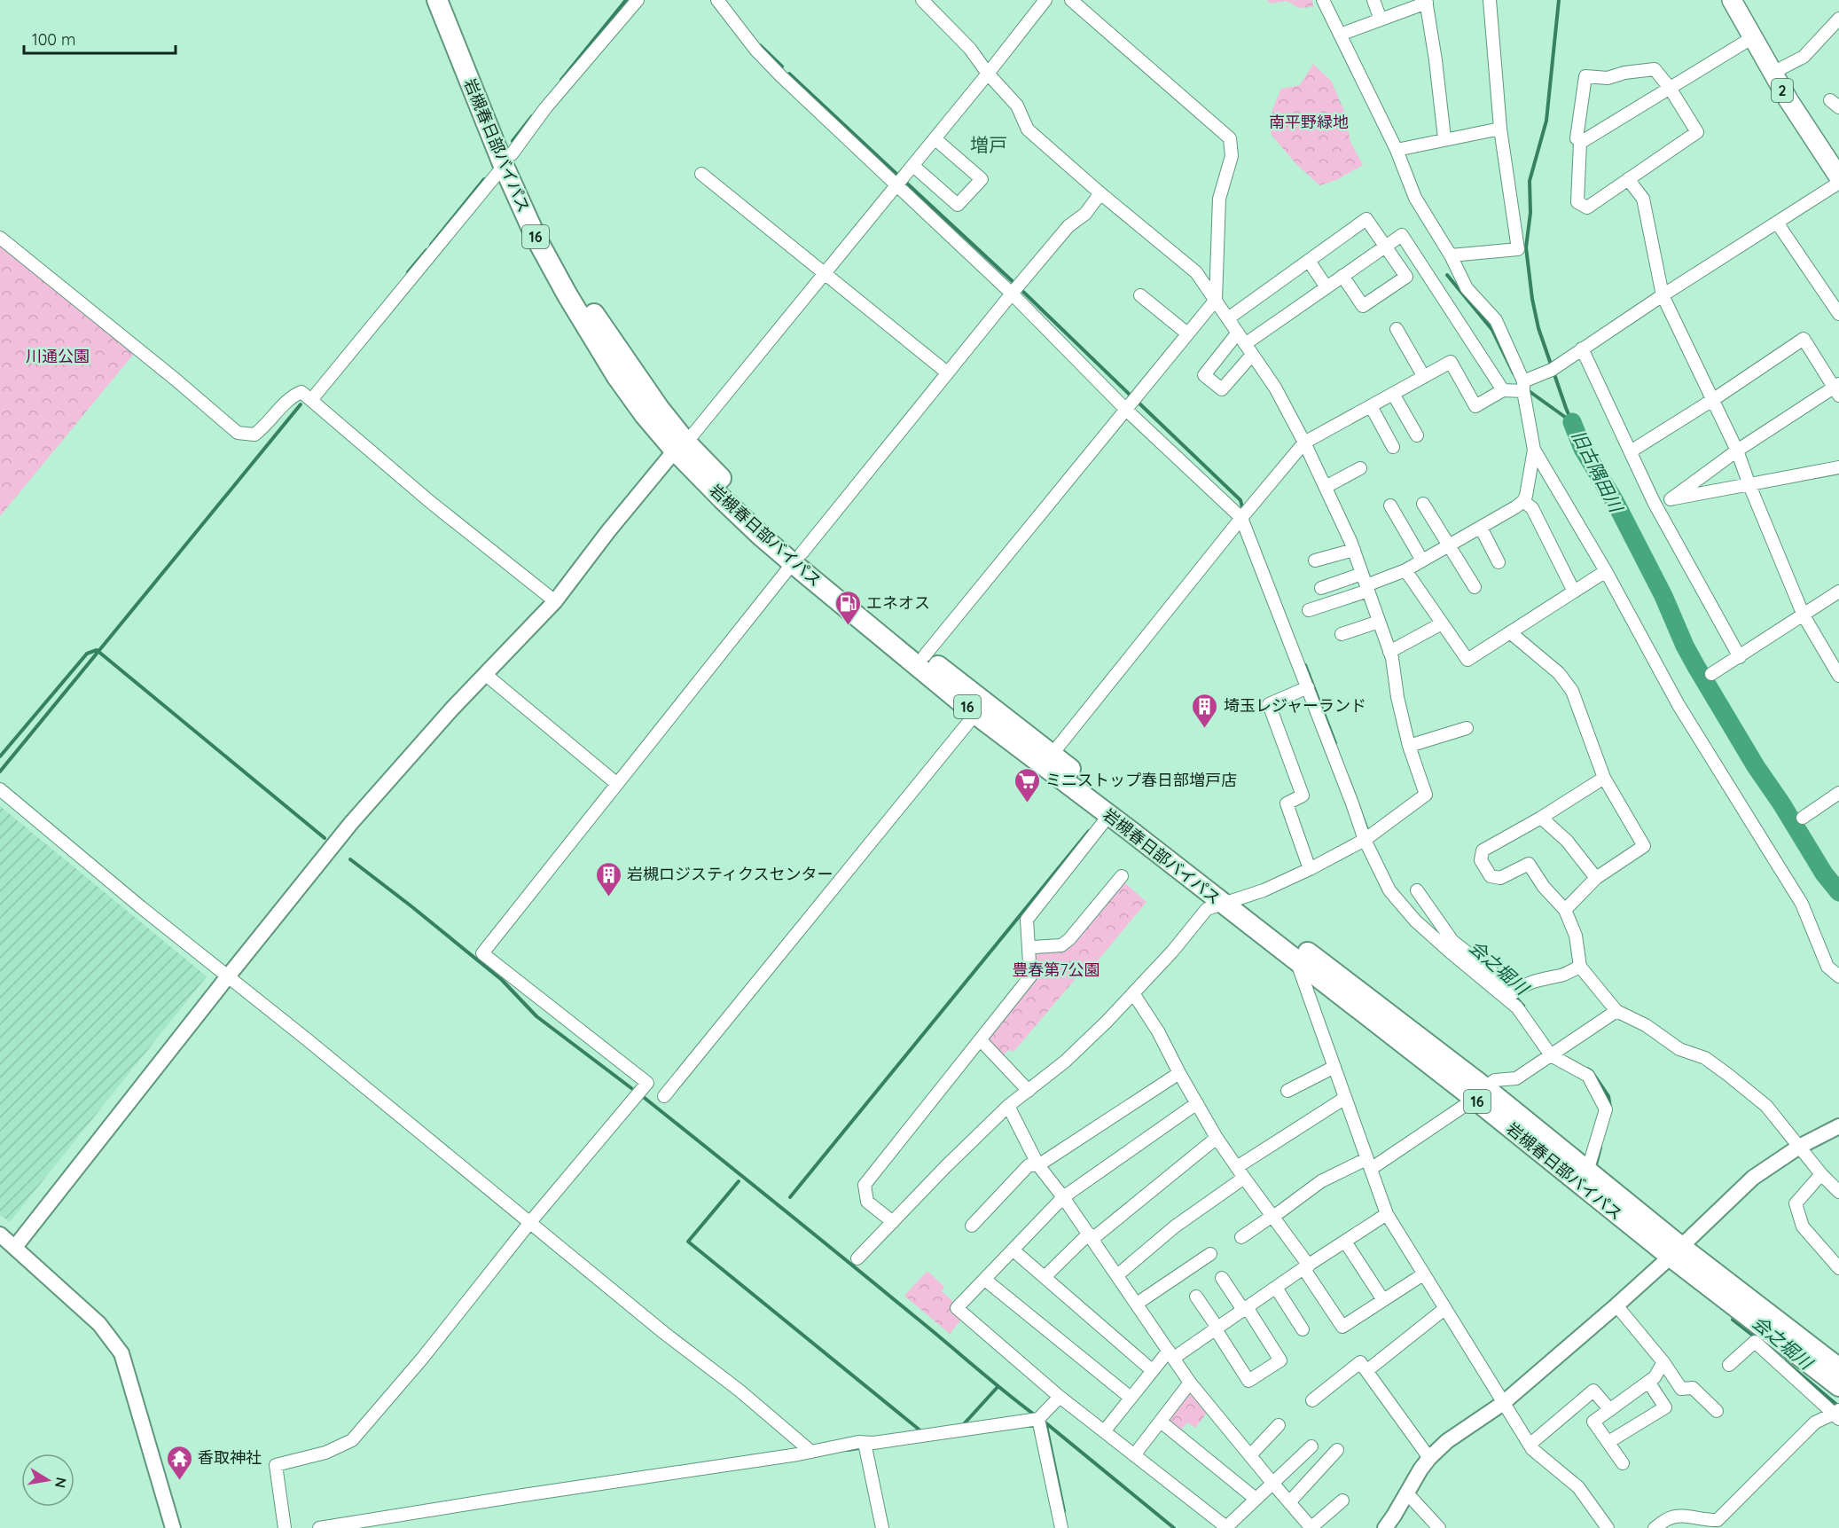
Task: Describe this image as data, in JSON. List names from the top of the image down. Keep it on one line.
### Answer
{"streets":{"highway":["岩槻春日部バイパス","16"],"main road":["2"]},"districts":["増戸"],"water":["旧古隅田川","会之堀川"],"parks":["南平野緑地","川通公園","豊春第7公園"],"places":{"fuel station":["エネオス"],"building":["埼玉レジャーランド","岩槻ロジスティクスセンター"],"supermarket":["ミニストップ春日部増戸店"],"temple":["香取神社"]},"scale_bar":"100 m","north":"right"}
